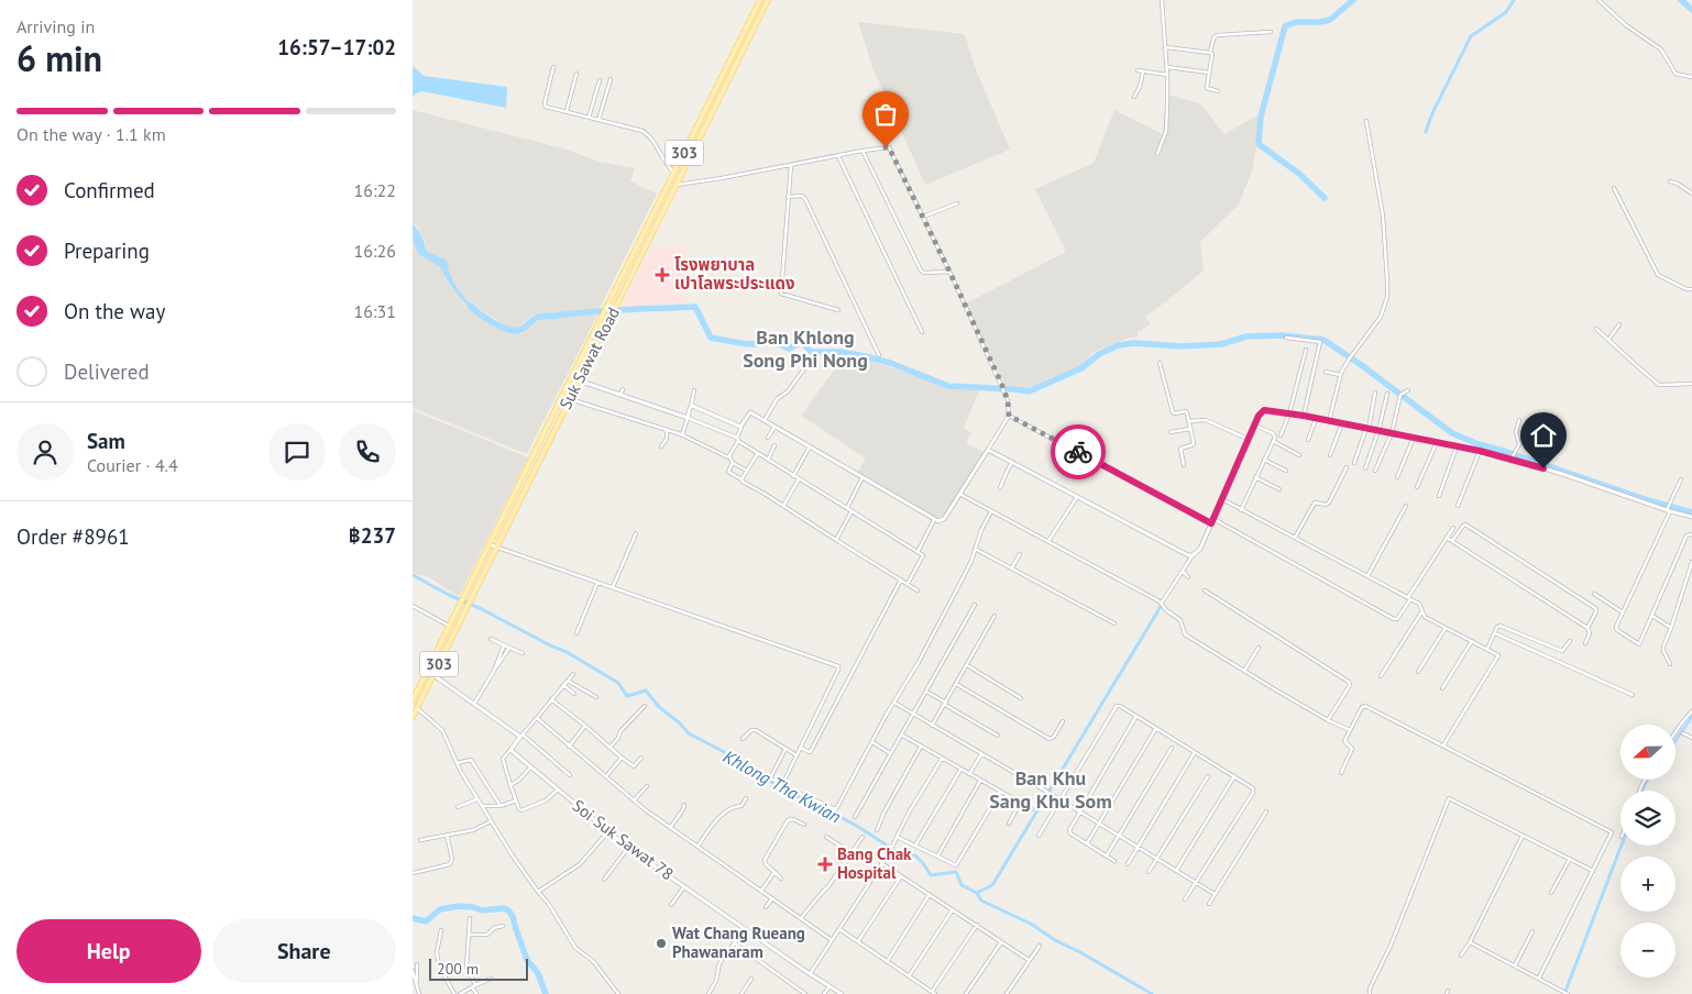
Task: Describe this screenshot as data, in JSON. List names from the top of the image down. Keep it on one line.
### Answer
{"streets":{"main road":["303","Suk Sawat Road"],"street":["Soi Suk Sawat 78"]},"districts":["Ban Khlong Song Phi Nong","Ban Khu Sang Khu Som"],"water":["Khlong Tha Kwian"],"places":{"health":["โรงพยาบาล เปาโลพระประแดง","Bang Chak Hospital"],"other":["Wat Chang Rueang Phawanaram"]},"scale_bar":"200 m","north":"left","page":{"heading":["6 min","Arriving in","16:57–17:02"],"panel":["Sam","Courier · 4.4","Order #8961","฿237"],"bar":"On the way · 1.1 km","list":[["Confirmed","16:22"],["Preparing","16:26"],["On the way","16:31"],"Delivered"],"map_buttons":["+","−"],"buttons":["Help","Share"],"scale":"200 m"}}
